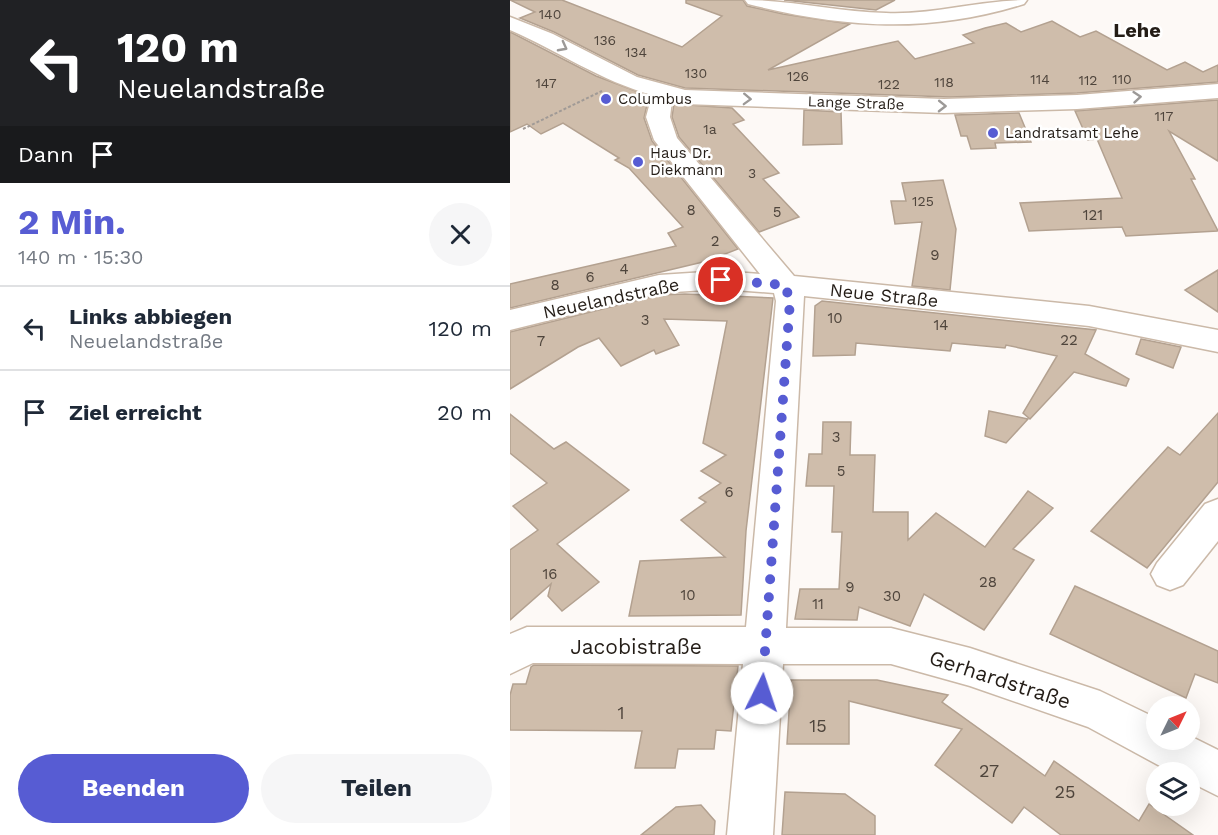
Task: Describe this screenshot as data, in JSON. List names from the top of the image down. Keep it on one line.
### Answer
{"streets":{"street":["Lange Straße","Neue Straße","Neuelandstraße","Jacobistraße","Gerhardstraße"]},"crossings":[["Neue Straße","Neuelandstraße"],["Jacobistraße","Gerhardstraße"]],"districts":["Lehe"],"places":["Columbus","Landratsamt Lehe","Haus Dr. Diekmann"],"house_numbers":["140","136","134","130","126","114","110","112","118","147","122","117","1a","3","125","8","5","121","2","9","4","6","8","10","3","14","22","7","3","5","6","16","28","9","10","30","11","1","15","27","25"],"north":"top right","page":{"turn":["120 m","Neuelandstraße"],"then":"Dann","heading":["2 Min.","140 m · 15:30"],"list":[{"name":"Links abbiegen","note":"Neuelandstraße","value":"120 m"},{"name":"Ziel erreicht","value":"20 m"}],"buttons":["Beenden","Teilen"]}}
